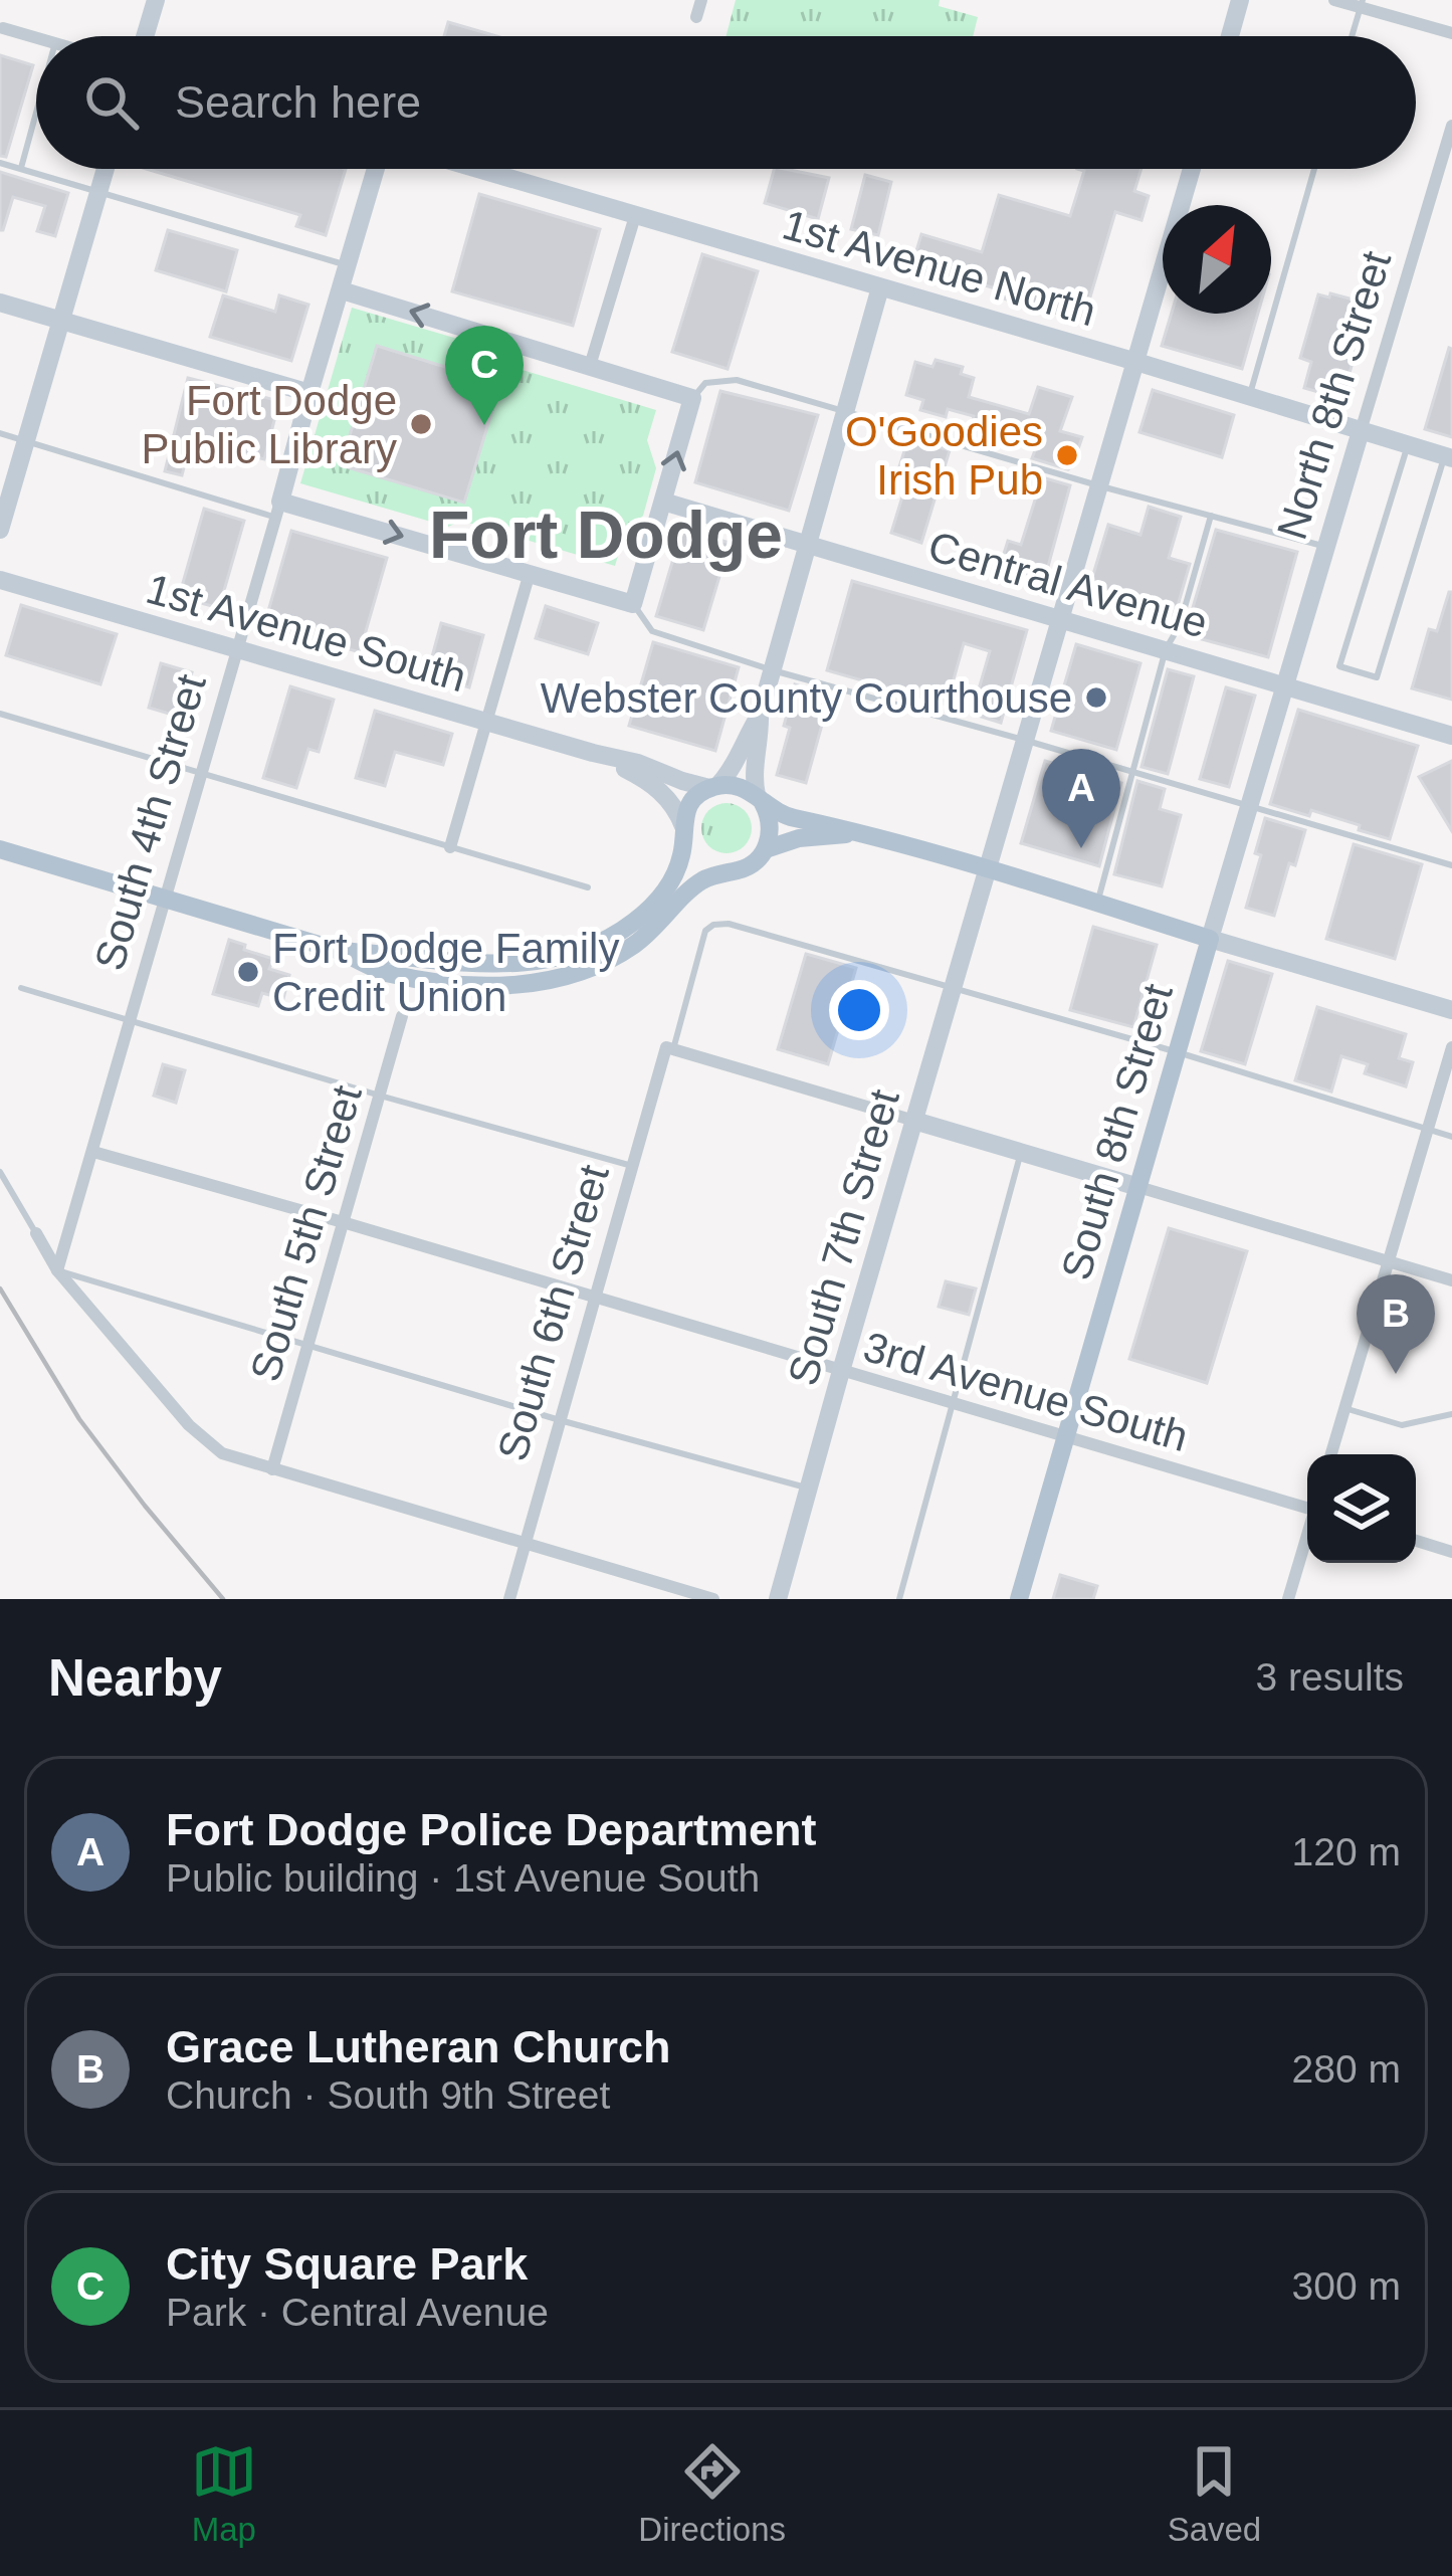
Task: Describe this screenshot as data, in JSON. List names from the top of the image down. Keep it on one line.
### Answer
{"streets":{"main road":["1st Avenue North","North 8th Street","Central Avenue","1st Avenue South","South 4th Street","South 8th Street","South 7th Street"],"street":["South 5th Street","South 6th Street","3rd Avenue South"]},"crossings":[["1st Avenue North","North 8th Street"],["1st Avenue North","South 7th Street"],["North 8th Street","Central Avenue"],["North 8th Street","South 8th Street"],["Central Avenue","South 8th Street"],["Central Avenue","South 7th Street"],["1st Avenue South","South 4th Street"],["1st Avenue South","South 8th Street"],["1st Avenue South","South 7th Street"],["South 4th Street","3rd Avenue South"],["South 8th Street","3rd Avenue South"],["South 5th Street","3rd Avenue South"],["South 7th Street","3rd Avenue South"],["South 6th Street","3rd Avenue South"]],"districts":["Fort Dodge"],"places":["Fort Dodge Public Library","O'Goodies Irish Pub","Webster County Courthouse","Fort Dodge Family Credit Union"],"north":"top right","page":{"search":"Search here","pins":["C","A","B"],"heading":["Nearby","3 results"],"list":[{"mark":"A","name":"Fort Dodge Police Department","note":"Public building · 1st Avenue South","value":"120 m"},{"mark":"B","name":"Grace Lutheran Church","note":"Church · South 9th Street","value":"280 m"},{"mark":"C","name":"City Square Park","note":"Park · Central Avenue","value":"300 m"}],"nav":["Map","Directions","Saved"]}}
